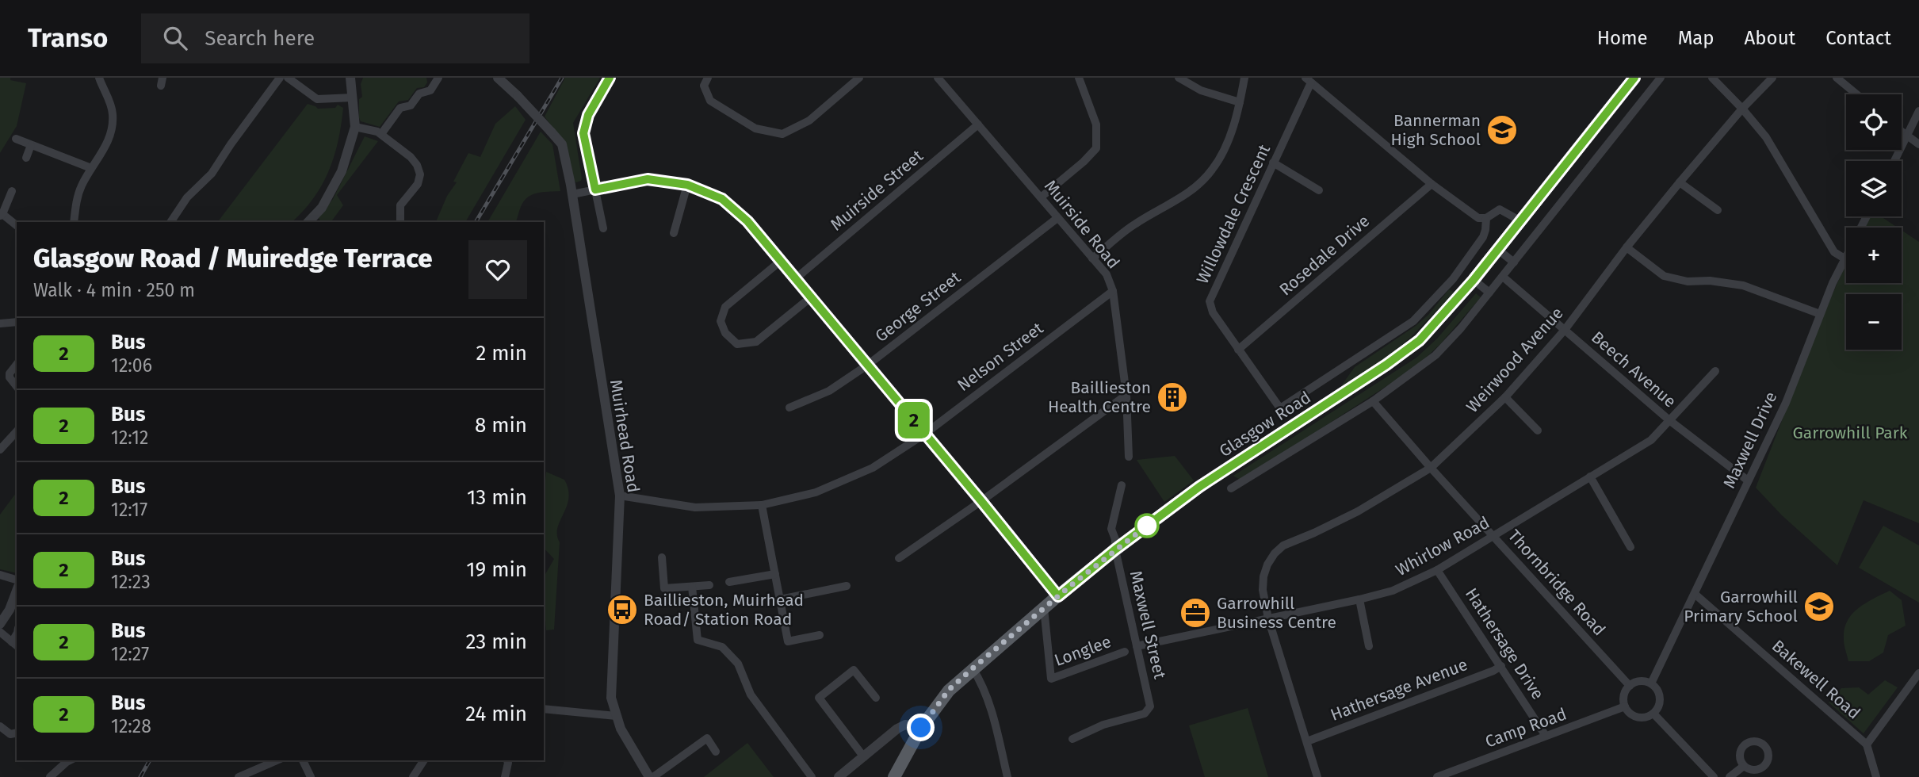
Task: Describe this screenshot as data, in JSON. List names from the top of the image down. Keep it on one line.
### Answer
{"streets":{"main road":["Glasgow Road"],"street":["Muirside Street","Willowdale Crescent","Muirside Road","Rosedale Drive","George Street","Nelson Street","Weirwood Avenue","Beech Avenue","Muirhead Road","Maxwell Drive","Whirlow Road","Thornbridge Road","Maxwell Street","Hathersage Drive","Longlee","Bakewell Road","Hathersage Avenue","Camp Road"]},"crossings":[["Muirside Street","Muirside Road"],["Willowdale Crescent","Rosedale Drive"],["Muirside Road","George Street"],["Muirside Road","Nelson Street"],["Nelson Street","Muirhead Road"],["Weirwood Avenue","Beech Avenue"],["Weirwood Avenue","Whirlow Road"],["Weirwood Avenue","Thornbridge Road"],["Weirwood Avenue","Hathersage Avenue"],["Beech Avenue","Maxwell Drive"],["Beech Avenue","Whirlow Road"],["Glasgow Road","Maxwell Street"],["Glasgow Road","Longlee"],["Maxwell Drive","Thornbridge Road"],["Maxwell Drive","Bakewell Road"],["Maxwell Drive","Camp Road"],["Whirlow Road","Thornbridge Road"],["Whirlow Road","Maxwell Street"],["Whirlow Road","Hathersage Drive"],["Thornbridge Road","Camp Road"],["Hathersage Drive","Hathersage Avenue"],["Hathersage Drive","Camp Road"]],"parks":["Garrowhill Park"],"places":{"school or university":["Bannerman High School","Garrowhill Primary School"],"building":["Baillieston Health Centre"],"bus stop":["Baillieston, Muirhead Road/ Station Road"],"office":["Garrowhill Business Centre"]},"lines":["bus line 2"],"page":{"header":"Transo","search":"Search here","nav":["Home","Map","About","Contact"],"on_map":"2","map_buttons":["+","−"],"heading":["Glasgow Road / Muiredge Terrace","Walk · 4 min · 250 m"],"list":[{"mark":"2","name":"Bus","note":"12:06","value":"2 min"},{"mark":"2","name":"Bus","note":"12:12","value":"8 min"},{"mark":"2","name":"Bus","note":"12:17","value":"13 min"},{"mark":"2","name":"Bus","note":"12:23","value":"19 min"},{"mark":"2","name":"Bus","note":"12:27","value":"23 min"},{"mark":"2","name":"Bus","note":"12:28","value":"24 min"}]}}
